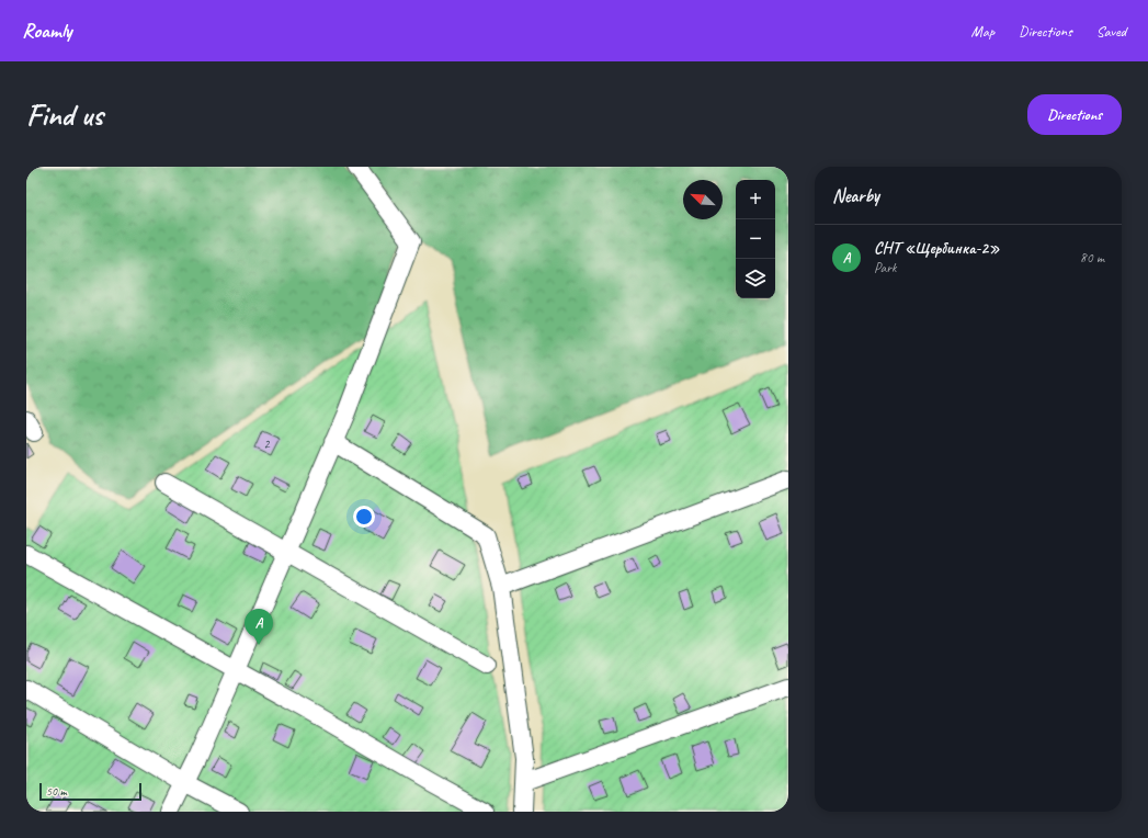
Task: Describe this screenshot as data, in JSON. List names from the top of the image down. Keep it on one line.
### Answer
{"house_numbers":["2"],"scale_bar":"50 m","north":"top left","page":{"header":"Roamly","nav":["Map","Directions","Saved"],"buttons":"Directions","title":"Find us","heading":"Nearby","map_buttons":["+","−"],"list":[{"mark":"A","name":"СНТ «Щербинка-2»","note":"Park","value":"80 m"}],"pins":"A","scale":"50 m"}}
